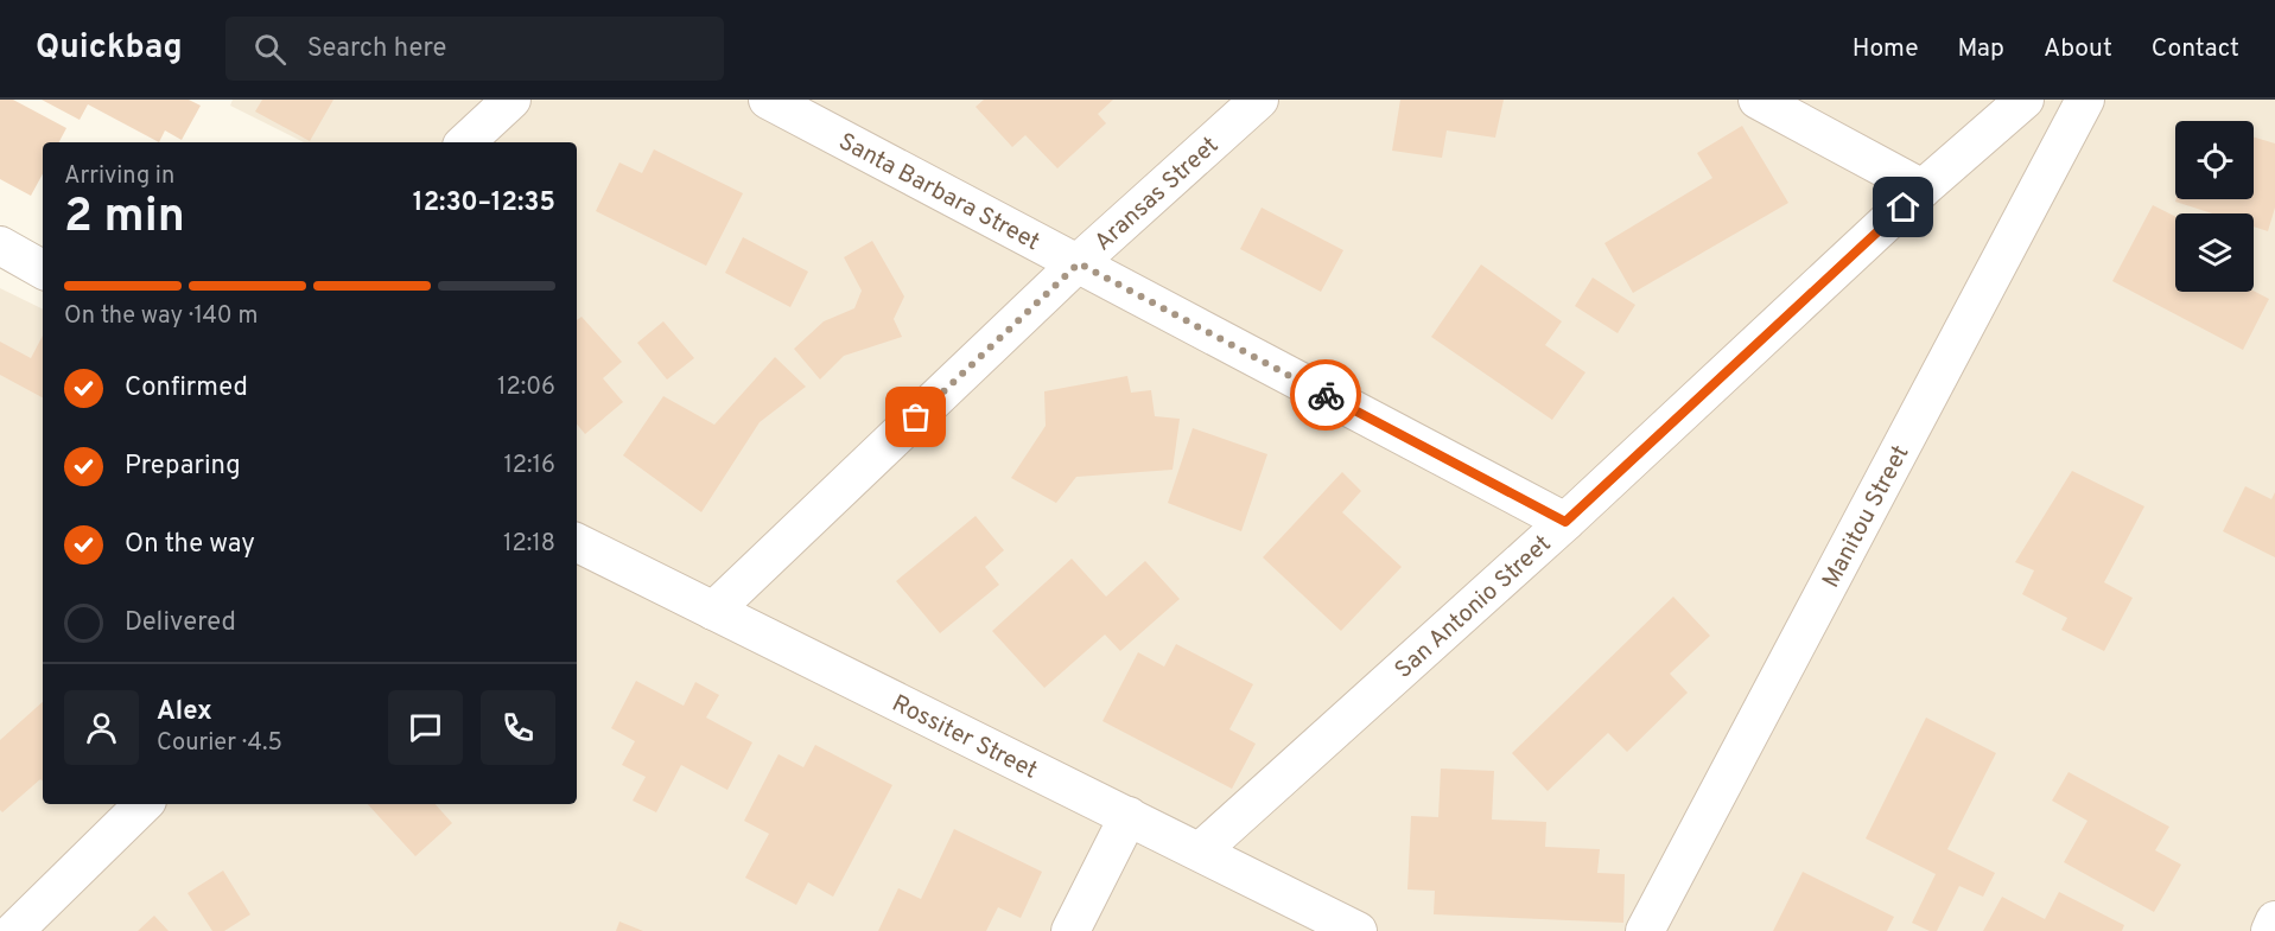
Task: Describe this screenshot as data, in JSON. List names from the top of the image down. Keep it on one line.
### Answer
{"streets":{"street":["Santa Barbara Street","Aransas Street","Manitou Street","San Antonio Street","Rossiter Street"]},"crossings":[["Santa Barbara Street","Aransas Street"],["Santa Barbara Street","San Antonio Street"],["Aransas Street","Rossiter Street"],["San Antonio Street","Rossiter Street"]],"page":{"header":"Quickbag","search":"Search here","nav":["Home","Map","About","Contact"],"heading":["2 min","Arriving in","12:30–12:35"],"panel":["Alex","Courier · 4.5"],"bar":"On the way · 140 m","list":[["Confirmed","12:06"],["Preparing","12:16"],["On the way","12:18"],"Delivered"]}}
